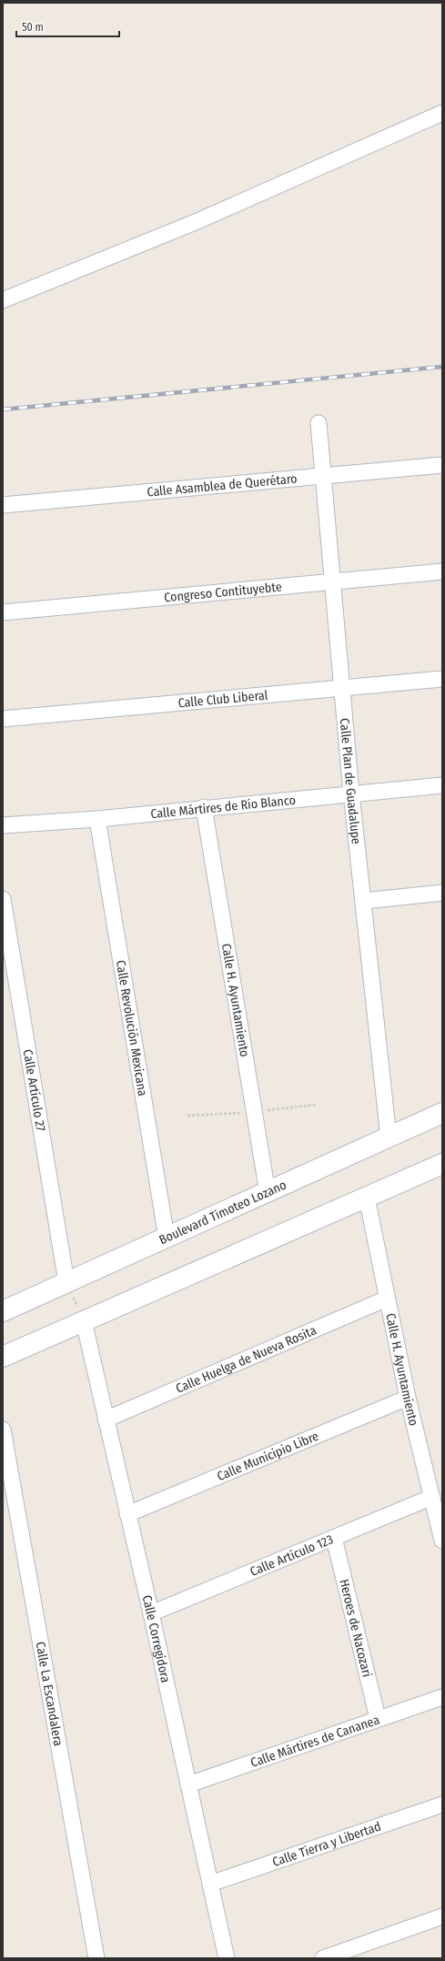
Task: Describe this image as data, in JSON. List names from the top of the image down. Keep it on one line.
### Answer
{"streets":{"main road":["Boulevard Timoteo Lozano"],"street":["Calle Asamblea de Querétaro","Congreso Contituyebte","Calle Club Liberal","Calle Plan de Guadalupe","Calle Mártires de Río Blanco","Calle H. Ayuntamiento","Calle Revolución Mexicana","Calle Artículo 27","Calle Huelga de Nueva Rosita","Calle Municipio Libre","Calle Artículo 123","Heroes de Nacozari","Calle Corregidora","Calle La Escandalera","Calle Mártires de Cananea","Calle Tierra y Libertad"]},"crossings":[["Calle Asamblea de Querétaro","Calle Plan de Guadalupe"],["Congreso Contituyebte","Calle Plan de Guadalupe"],["Calle Club Liberal","Calle Plan de Guadalupe"],["Calle Plan de Guadalupe","Calle Mártires de Río Blanco"],["Calle Plan de Guadalupe","Boulevard Timoteo Lozano"],["Calle Mártires de Río Blanco","Calle H. Ayuntamiento"],["Calle Mártires de Río Blanco","Calle Revolución Mexicana"],["Calle H. Ayuntamiento","Boulevard Timoteo Lozano"],["Calle H. Ayuntamiento","Calle Huelga de Nueva Rosita"],["Calle H. Ayuntamiento","Calle Municipio Libre"],["Calle H. Ayuntamiento","Calle Artículo 123"],["Calle Revolución Mexicana","Boulevard Timoteo Lozano"],["Calle Artículo 27","Boulevard Timoteo Lozano"],["Calle Huelga de Nueva Rosita","Calle Corregidora"],["Calle Municipio Libre","Calle Corregidora"],["Calle Artículo 123","Heroes de Nacozari"],["Calle Artículo 123","Calle Corregidora"],["Heroes de Nacozari","Calle Mártires de Cananea"],["Calle Corregidora","Calle Mártires de Cananea"],["Calle Corregidora","Calle Tierra y Libertad"]],"scale_bar":"50 m"}
